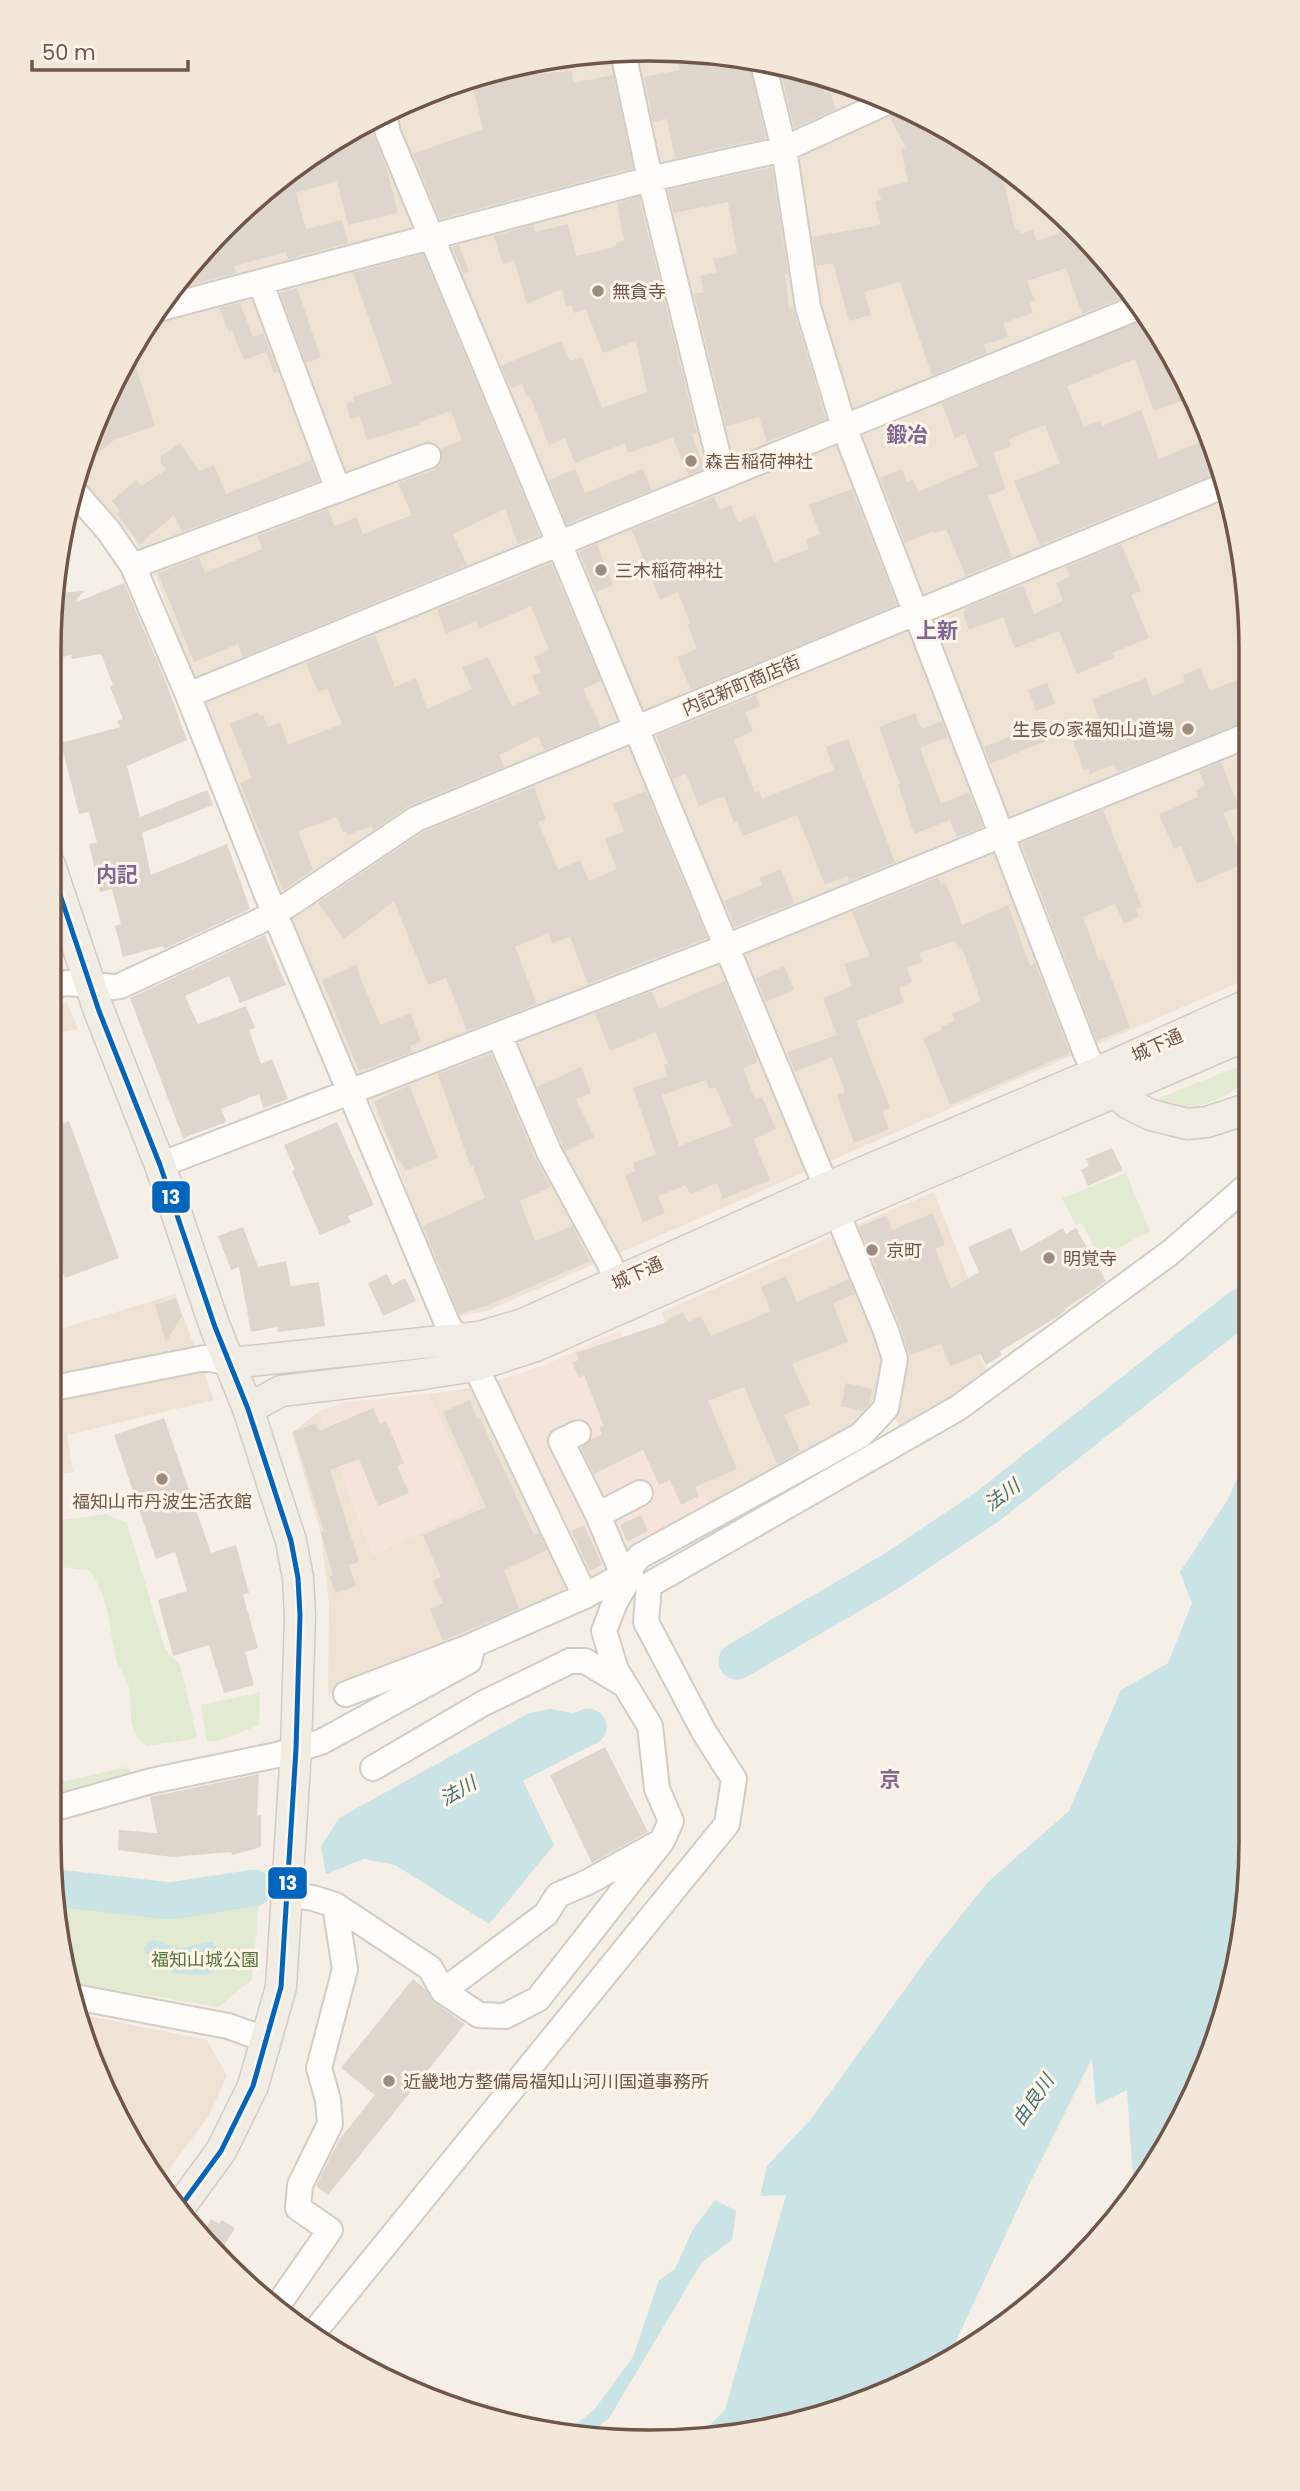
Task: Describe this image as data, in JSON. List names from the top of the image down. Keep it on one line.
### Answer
{"streets":{"main road":["城下通"],"street":["内記新町商店街"]},"districts":["鍛冶","上新","内記","京"],"water":["法川","由良川"],"parks":["福知山城公園"],"places":["無貪寺","森吉稲荷神社","三木稲荷神社","生長の家福知山道場","京町","明覚寺","福知山市丹波生活衣館","近畿地方整備局福知山河川国道事務所"],"lines":["transit line 13"],"scale_bar":"50 m"}
